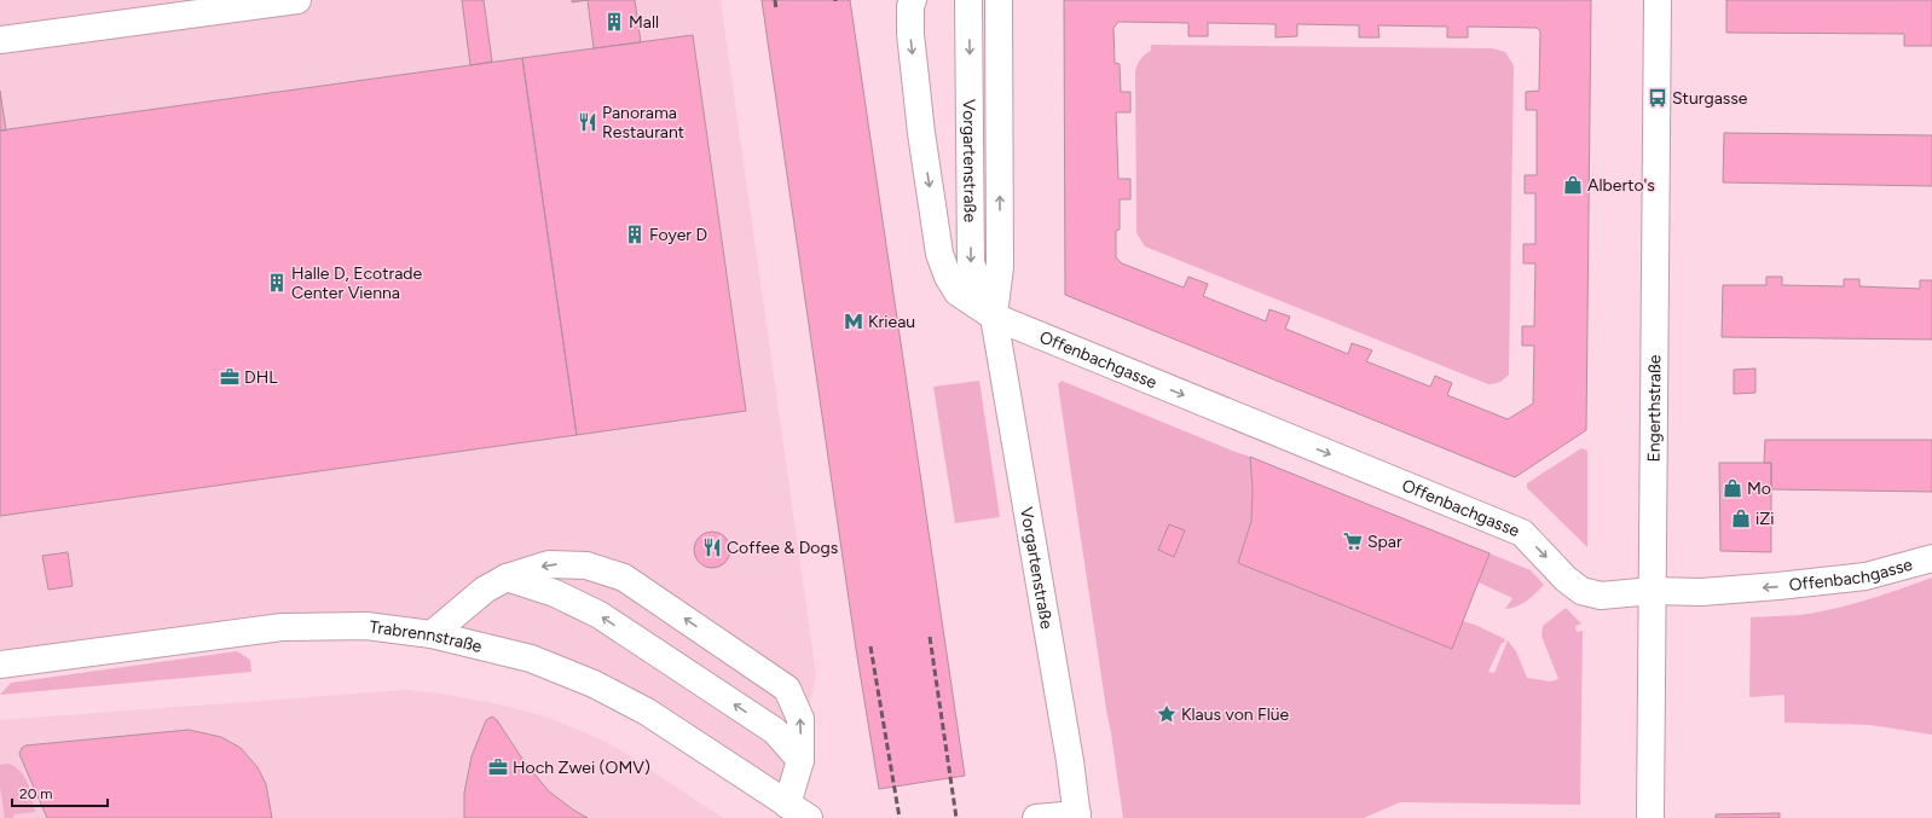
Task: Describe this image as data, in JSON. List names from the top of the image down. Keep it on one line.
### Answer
{"streets":{"street":["Vorgartenstraße","Offenbachgasse","Engerthstraße","Trabrennstraße"]},"crossings":[["Vorgartenstraße","Offenbachgasse"],["Offenbachgasse","Engerthstraße"]],"places":{"building":["Mall","Foyer D","Halle D, Ecotrade Center Vienna"],"bus stop":["Sturgasse"],"restaurant":["Panorama Restaurant","Coffee & Dogs"],"shop":["Alberto's","Mo","iZi"],"metro station":["Krieau"],"office":["DHL","Hoch Zwei (OMV)"],"supermarket":["Spar"],"place":["Klaus von Flüe"]},"scale_bar":"20 m"}
